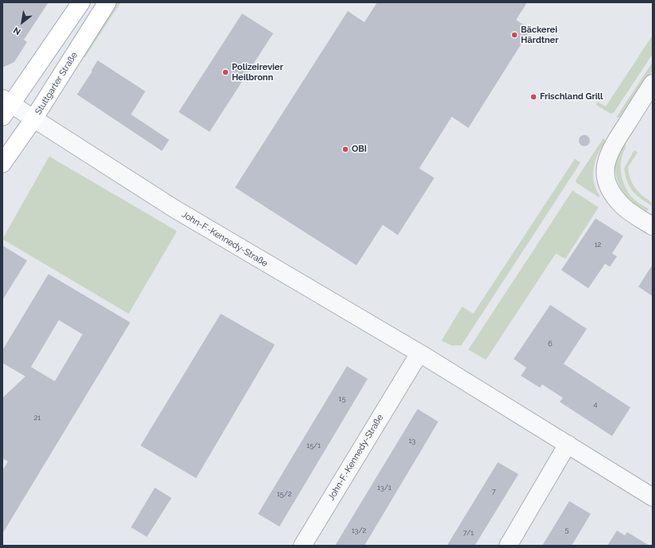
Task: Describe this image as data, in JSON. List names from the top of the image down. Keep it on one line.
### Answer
{"streets":{"main road":["Stuttgarter Straße"],"street":["John-F.-Kennedy-Straße"]},"crossings":[["Stuttgarter Straße","John-F.-Kennedy-Straße"]],"places":["Bäckerei Härdtner","Polizeirevier Heilbronn","Frischland Grill","OBI"],"house_numbers":["12","6","15","4","21","13","15/1","13/1","7","15/2","5","13/2","7/1"],"north":"bottom left"}
